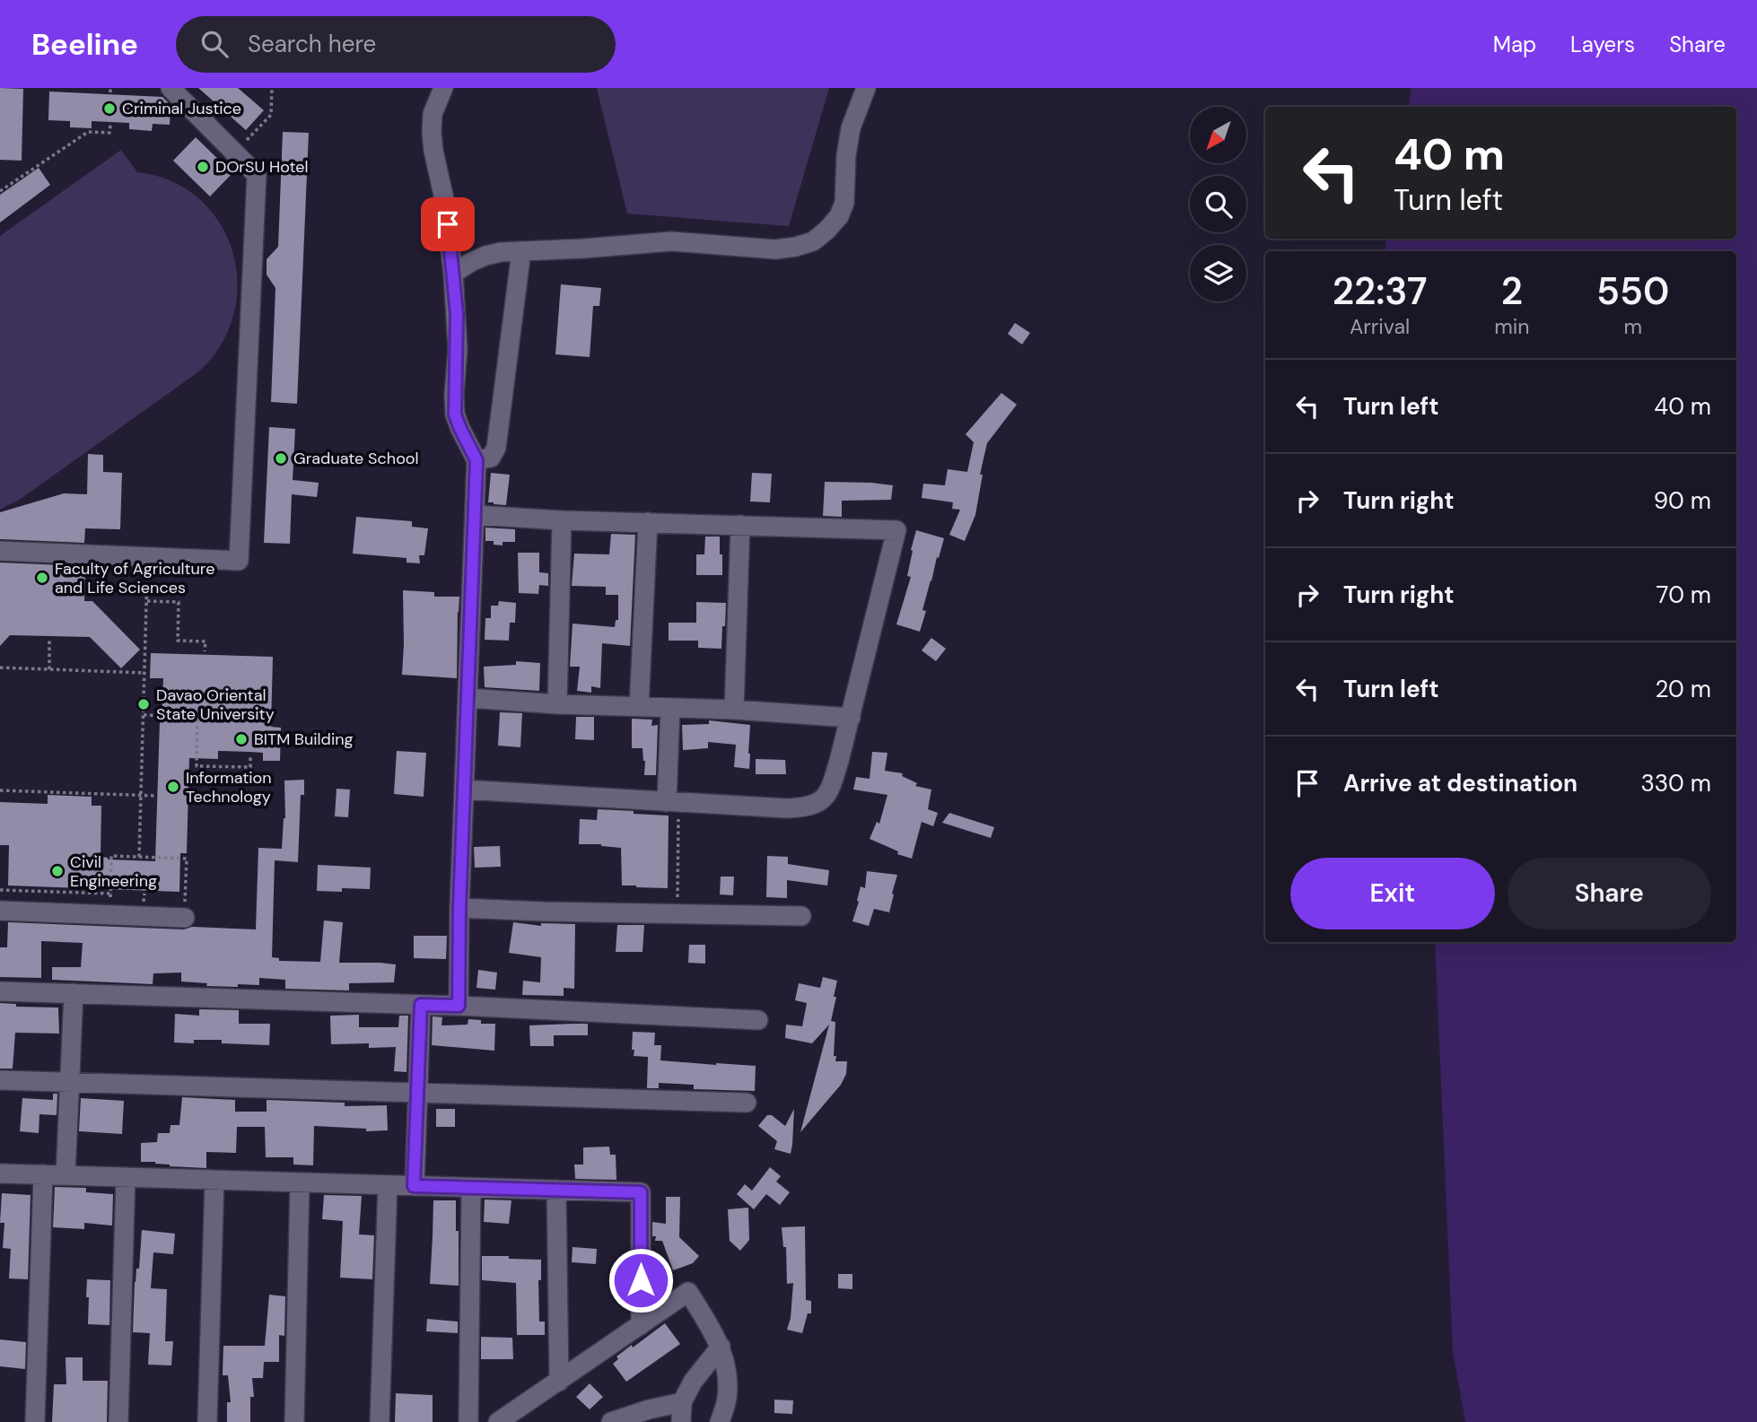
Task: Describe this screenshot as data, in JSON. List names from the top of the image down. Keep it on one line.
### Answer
{"places":["Criminal Justice","DOrSU Hotel","Graduate School","Faculty of Agriculture and Life Sciences","Davao Oriental State University","BITM Building","Information Technology","Civil Engineering"],"north":"bottom left","page":{"header":"Beeline","search":"Search here","nav":["Map","Layers","Share"],"turn":["40 m","Turn left"],"eta":["22:37","Arrival","2","min","550","m"],"list":[{"name":"Turn left","value":"40 m"},{"name":"Turn right","value":"90 m"},{"name":"Turn right","value":"70 m"},{"name":"Turn left","value":"20 m"},{"name":"Arrive at destination","value":"330 m"}],"buttons":["Exit","Share"]}}
